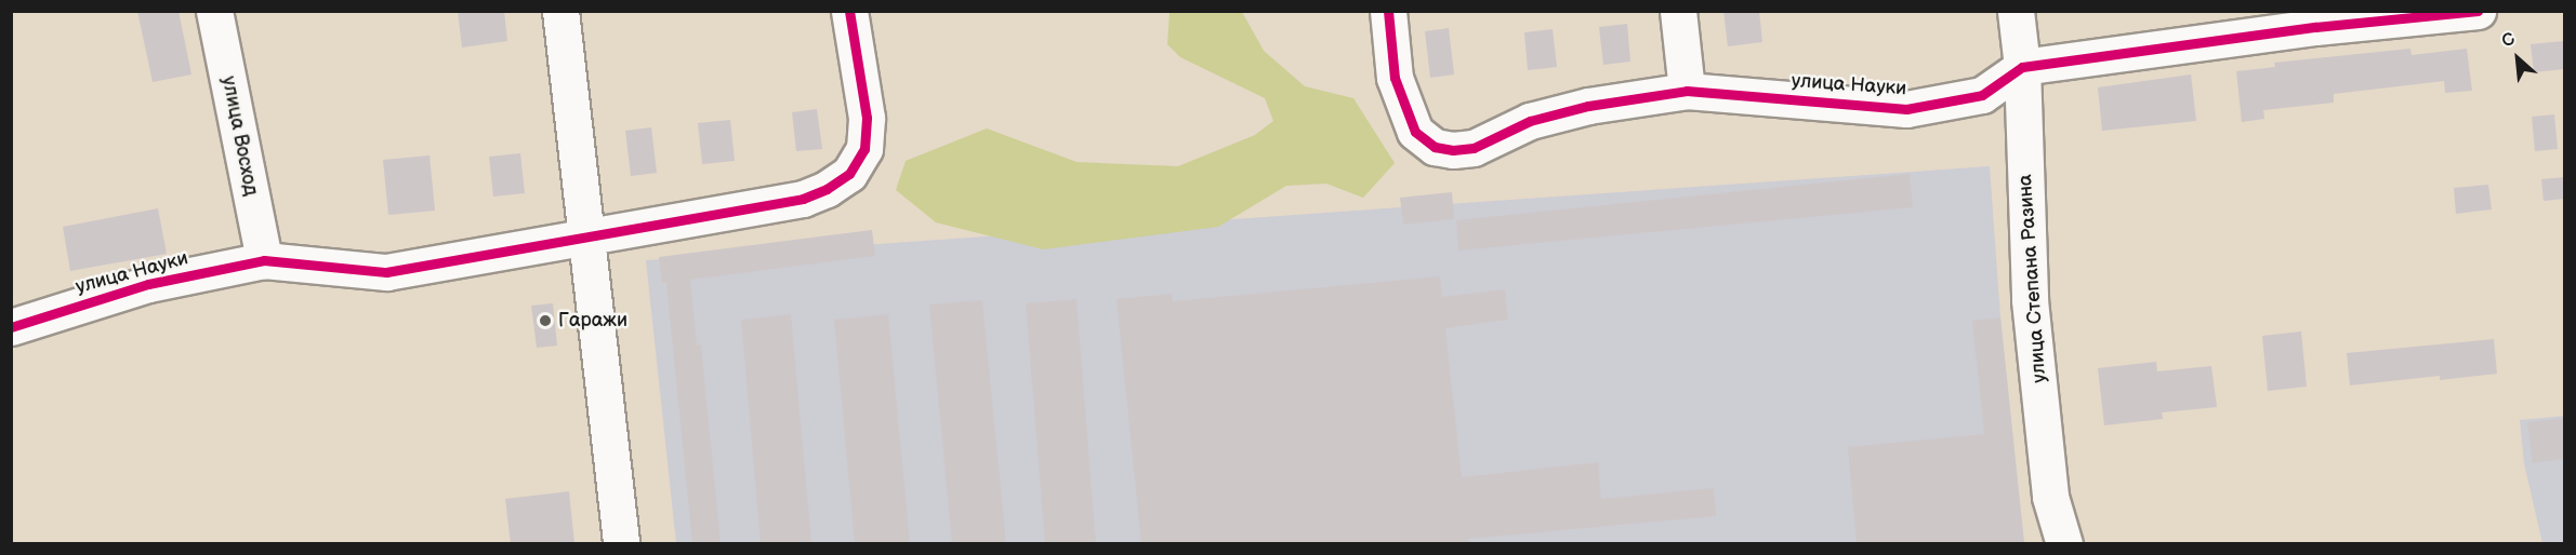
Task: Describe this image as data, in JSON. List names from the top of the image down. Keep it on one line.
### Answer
{"streets":{"street":["улица Науки","улица Восход","улица Степана Разина"]},"crossings":[["улица Науки","улица Восход"],["улица Науки","улица Степана Разина"]],"places":["Гаражи"],"north":"top left"}
